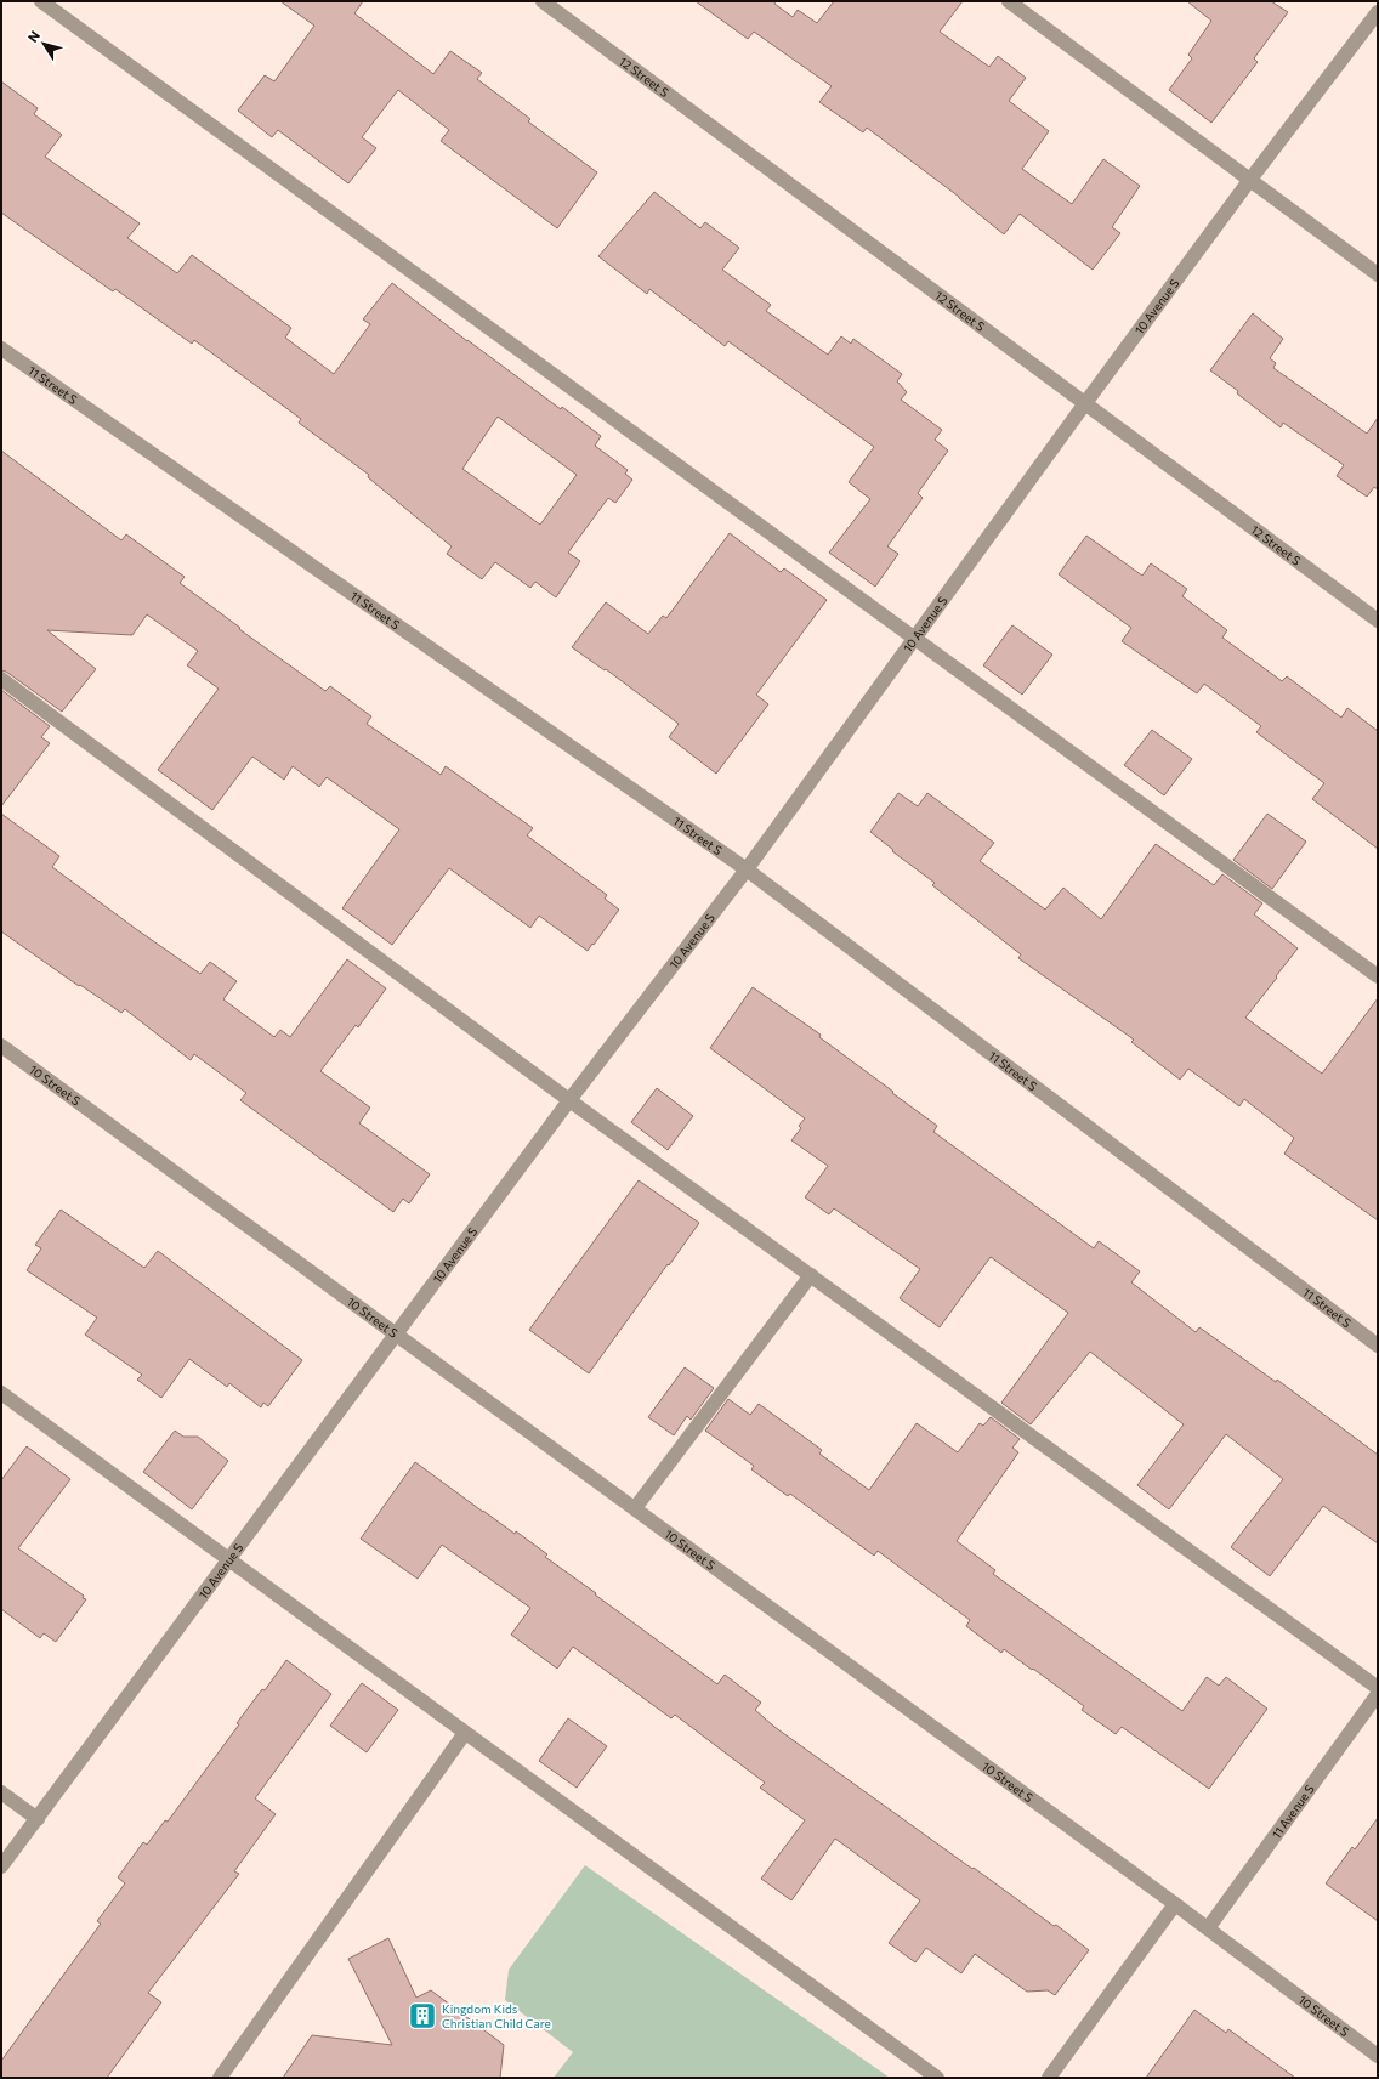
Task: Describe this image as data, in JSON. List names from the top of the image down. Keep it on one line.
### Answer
{"streets":{"street":["12 Street S","10 Avenue S","11 Street S","10 Street S","11 Avenue S"]},"crossings":[["12 Street S","10 Avenue S"],["10 Avenue S","11 Street S"],["10 Avenue S","10 Street S"],["10 Street S","11 Avenue S"]],"places":{"building":["Kingdom Kids Christian Child Care"]},"north":"top left"}
